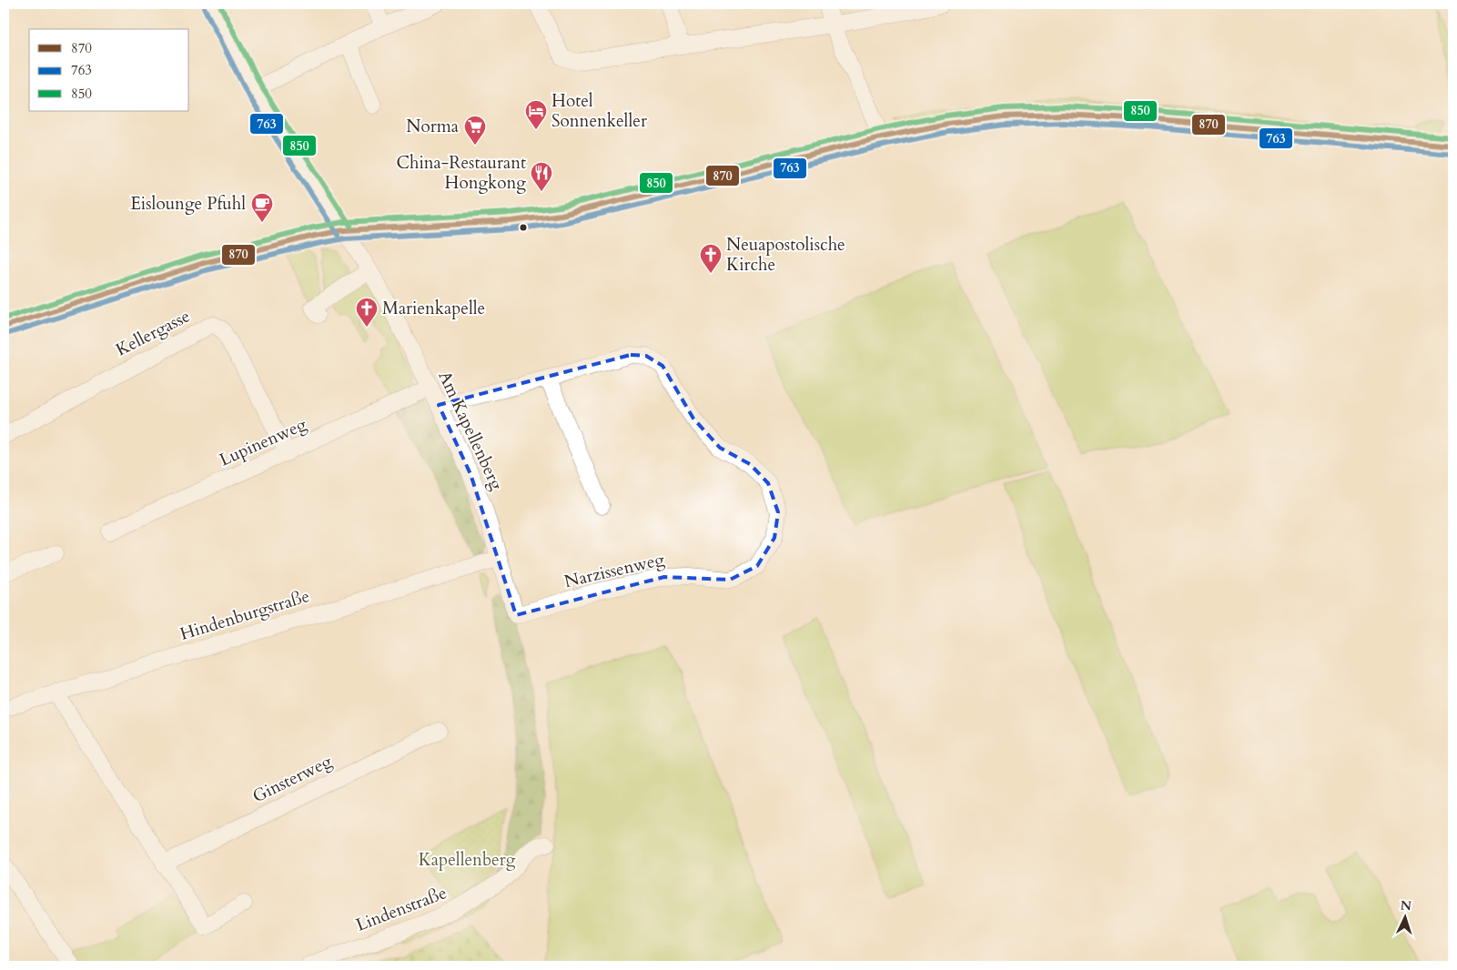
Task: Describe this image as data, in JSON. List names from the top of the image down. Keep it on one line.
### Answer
{"streets":{"street":["Kellergasse","Am Kapellenberg","Lupinenweg","Narzissenweg","Hindenburgstraße","Ginsterweg","Lindenstraße"]},"crossings":[["Kellergasse","Lupinenweg"],["Am Kapellenberg","Lupinenweg"],["Am Kapellenberg","Narzissenweg"],["Am Kapellenberg","Hindenburgstraße"]],"parks":["Kapellenberg"],"places":{"hotel":["Hotel Sonnenkeller"],"supermarket":["Norma"],"restaurant":["China-Restaurant Hongkong"],"cafe":["Eislounge Pfuhl"],"church":["Neuapostolische Kirche","Marienkapelle"]},"lines":["transit line 850","transit line 763","transit line 870"],"legend":["870","763","850"],"north":"top"}
